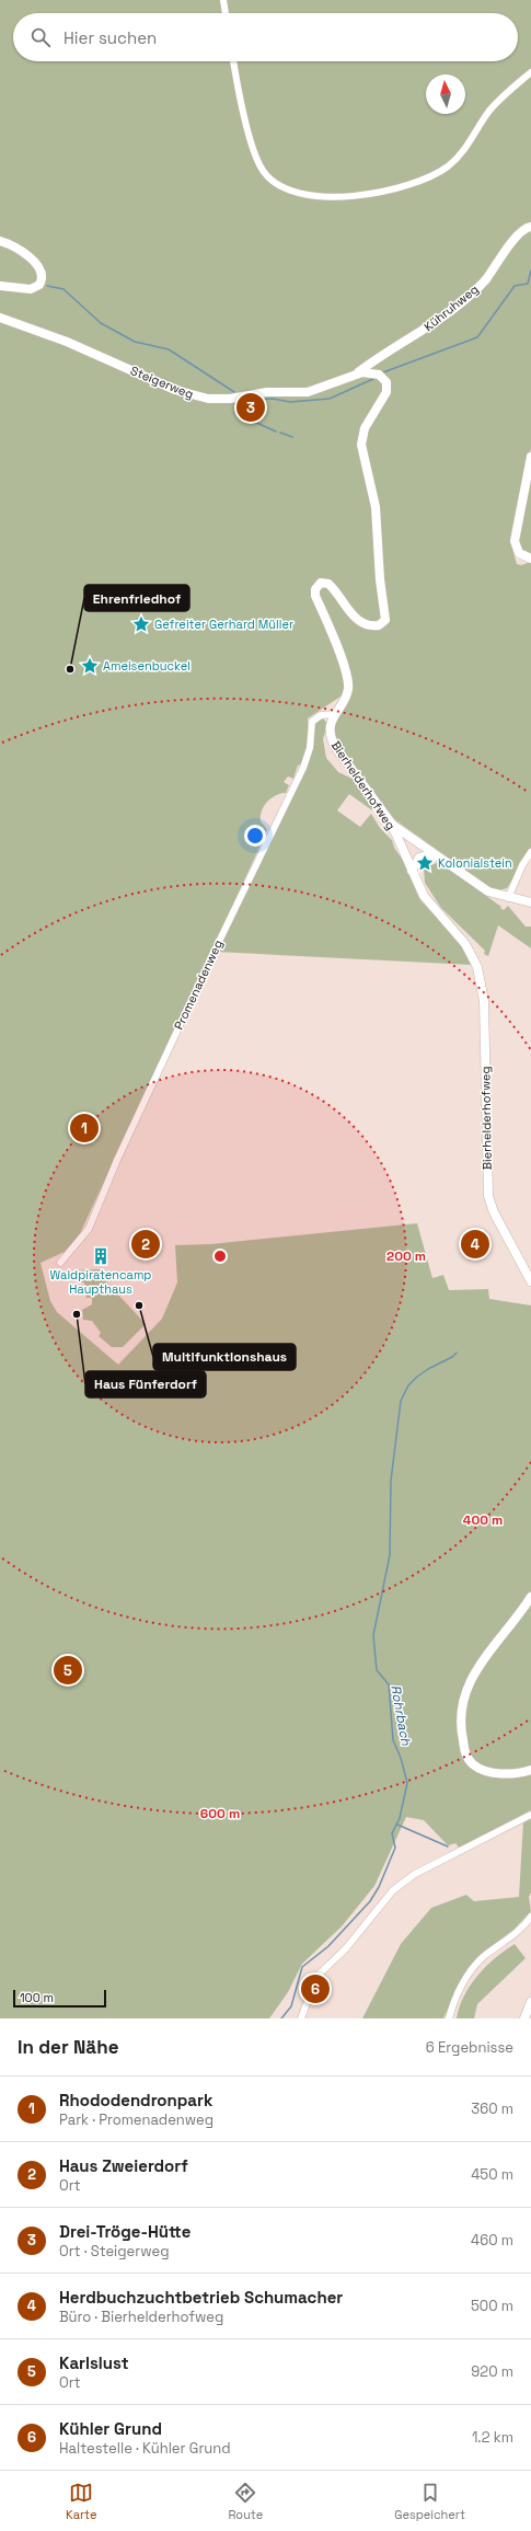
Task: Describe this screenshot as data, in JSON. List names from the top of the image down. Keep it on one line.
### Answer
{"streets":{"street":["Kühruhweg","Steigerweg","Bierhelderhofweg","Promenadenweg"]},"crossings":[["Kühruhweg","Steigerweg"],["Kühruhweg","Bierhelderhofweg"],["Steigerweg","Bierhelderhofweg"],["Bierhelderhofweg","Promenadenweg"]],"water":["Rohrbach"],"places":{"place":["Gefreiter Gerhard Müller","Ameisenbuckel","Kolonialstein"],"other":["Ehrenfriedhof","Multifunktionshaus","Haus Fünferdorf"],"building":["Waldpiratencamp Haupthaus"]},"scale_bar":"100 m","north":"top","page":{"search":"Hier suchen","pins":["3","1","2","4","5","6"],"scale":"100 m","heading":["In der Nähe","6 Ergebnisse"],"list":[{"mark":"1","name":"Rhododendronpark","note":"Park · Promenadenweg","value":"360 m"},{"mark":"2","name":"Haus Zweierdorf","note":"Ort","value":"450 m"},{"mark":"3","name":"Drei-Tröge-Hütte","note":"Ort · Steigerweg","value":"460 m"},{"mark":"4","name":"Herdbuchzuchtbetrieb Schumacher","note":"Büro · Bierhelderhofweg","value":"500 m"},{"mark":"5","name":"Karlslust","note":"Ort","value":"920 m"},{"mark":"6","name":"Kühler Grund","note":"Haltestelle · Kühler Grund","value":"1.2 km"}],"nav":["Karte","Route","Gespeichert"]},"rings":["200 m","400 m","600 m"]}
